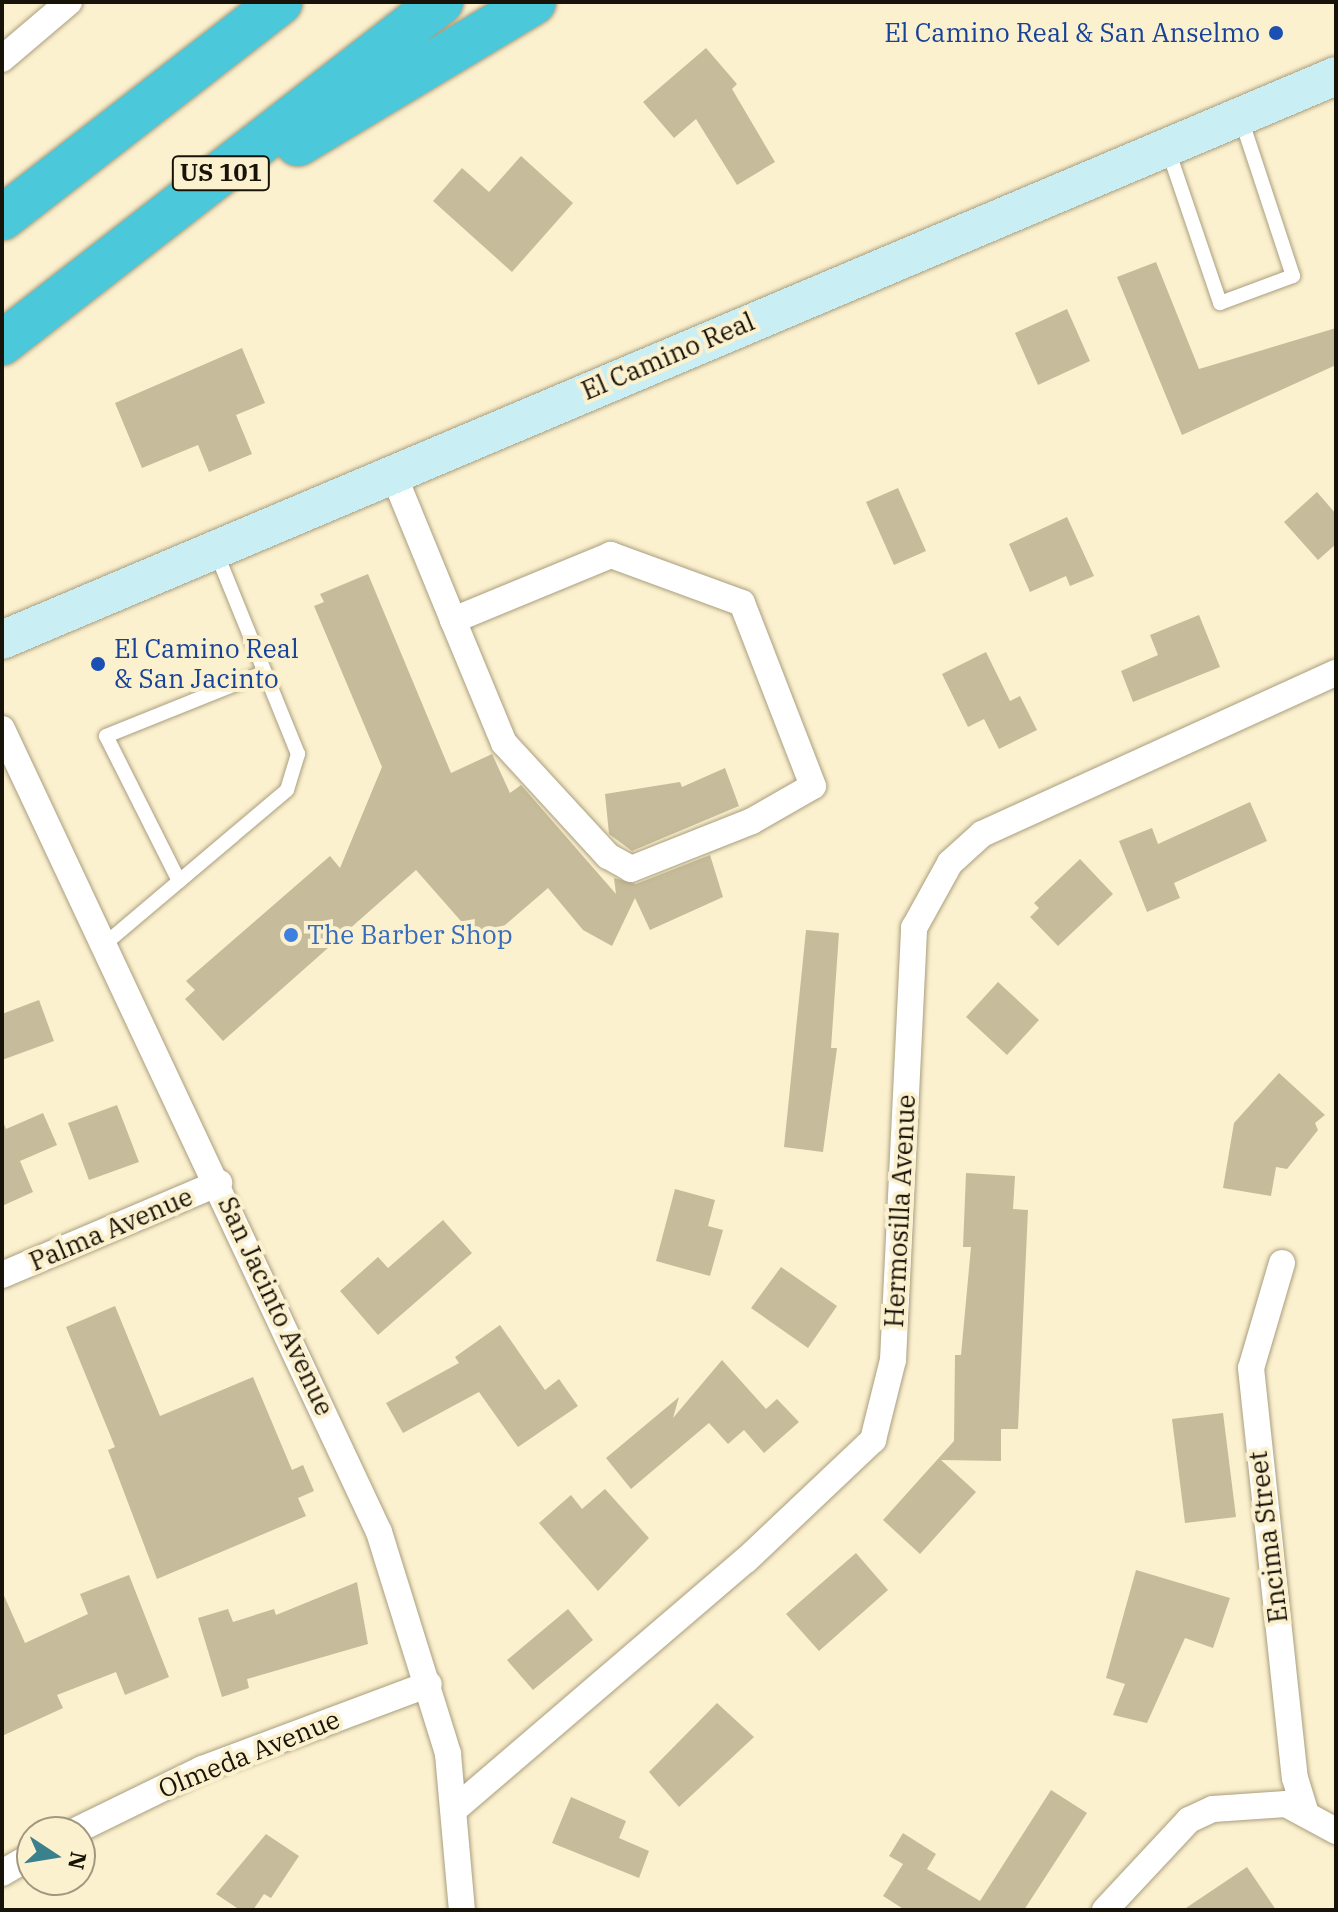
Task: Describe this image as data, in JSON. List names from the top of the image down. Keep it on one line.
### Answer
{"streets":{"highway":["US 101"],"main road":["El Camino Real"],"street":["Hermosilla Avenue","Palma Avenue","San Jacinto Avenue","Encima Street","Olmeda Avenue"]},"crossings":[["Hermosilla Avenue","San Jacinto Avenue"],["Palma Avenue","San Jacinto Avenue"],["San Jacinto Avenue","Olmeda Avenue"]],"places":["El Camino Real & San Anselmo","El Camino Real & San Jacinto","The Barber Shop"],"north":"right"}
